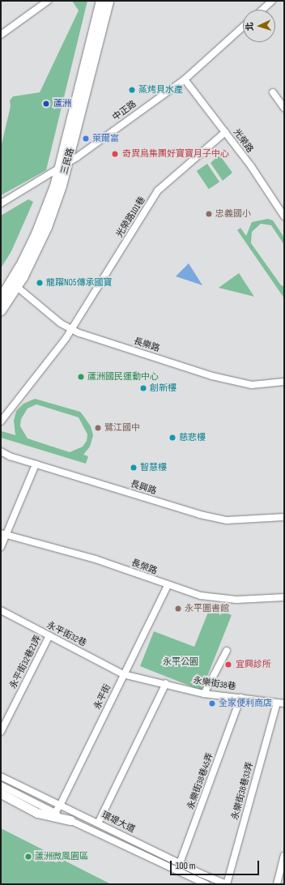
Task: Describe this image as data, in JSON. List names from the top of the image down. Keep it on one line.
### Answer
{"streets":{"main road":["三民路"],"street":["中正路","光榮路","光榮路101巷","長樂路","長興路","長榮路","永平街32巷","永平街32巷21弄","永樂街38巷","永平街","永樂街38巷45弄","永樂街38巷33弄","環堤大道"]},"crossings":[["中正路","光榮路"],["中正路","三民路"],["光榮路","光榮路101巷"],["三民路","長樂路"],["光榮路101巷","長樂路"],["長榮路","永平街"],["永平街32巷","永平街32巷21弄"],["永平街32巷","永樂街38巷"],["永平街32巷","永平街"],["永樂街38巷","永平街"],["永樂街38巷","永樂街38巷45弄"],["永樂街38巷","永樂街38巷33弄"],["永平街","環堤大道"],["永樂街38巷45弄","環堤大道"],["永樂街38巷33弄","環堤大道"]],"parks":["永平公園"],"places":["蒸烤貝水產","蘆洲","萊爾富","奇異鳥集團好寶寶月子中心","忠義國小","龍躍NO5傳承國寶","蘆洲國民運動中心","創新樓","鷺江國中","慈悲樓","智慧樓","永平圖書館","宜興診所","全家便利商店","蘆洲微風園區"],"scale_bar":"100 m","north":"left"}
